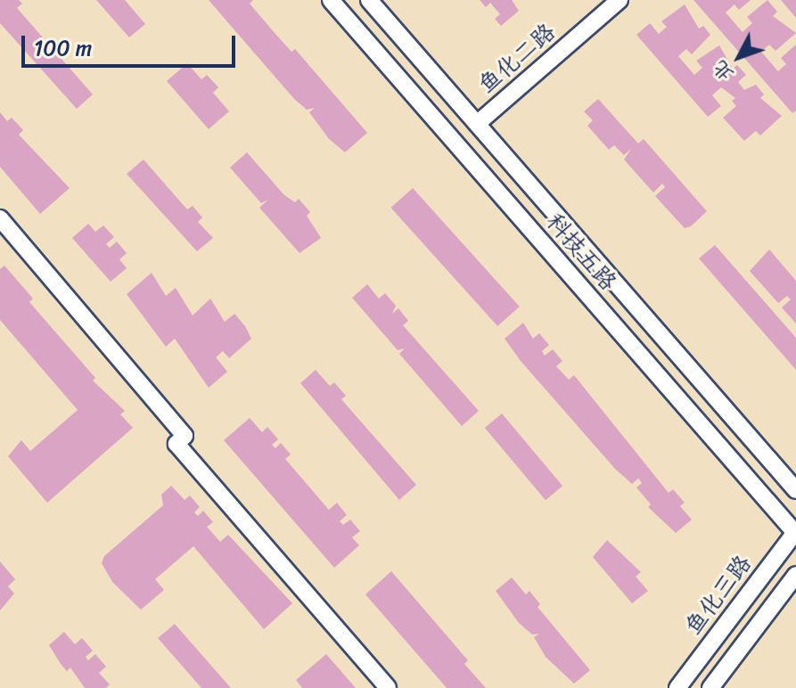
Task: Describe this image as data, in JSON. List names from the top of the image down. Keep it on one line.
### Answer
{"streets":{"street":["鱼化二路","科技五路","鱼化三路"]},"crossings":[["鱼化二路","科技五路"],["科技五路","鱼化三路"]],"scale_bar":"100 m","north":"bottom left"}
